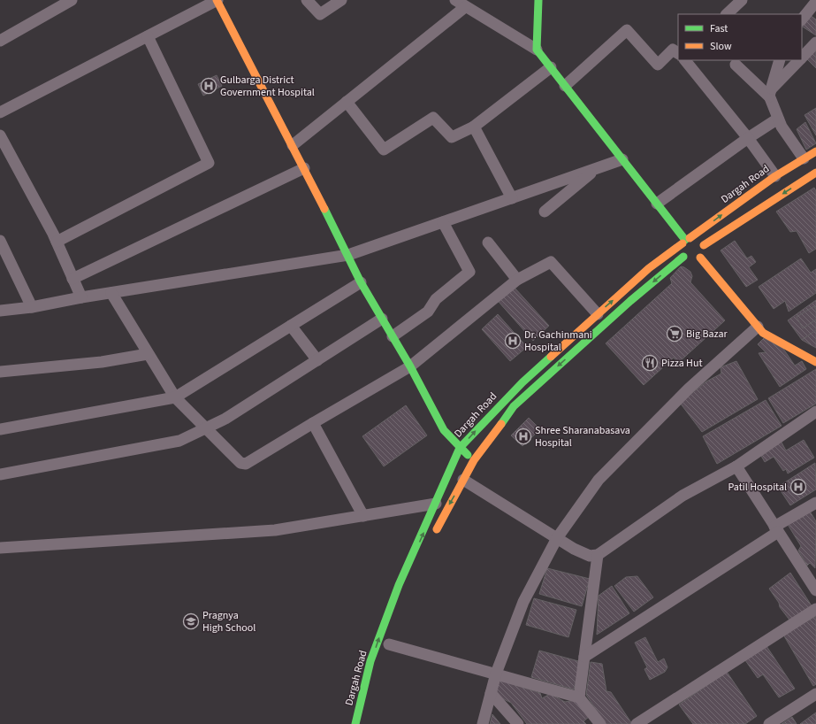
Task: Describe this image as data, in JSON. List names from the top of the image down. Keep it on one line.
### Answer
{"streets":{"main road":["Dargah Road"]},"places":{"hospital":["Gulbarga District Government Hospital","Dr. Gachinmani Hospital","Shree Sharanabasava Hospital","Patil Hospital"],"supermarket":["Big Bazar"],"restaurant":["Pizza Hut"],"school or university":["Pragnya High School"]},"legend":["Fast","Slow"]}
